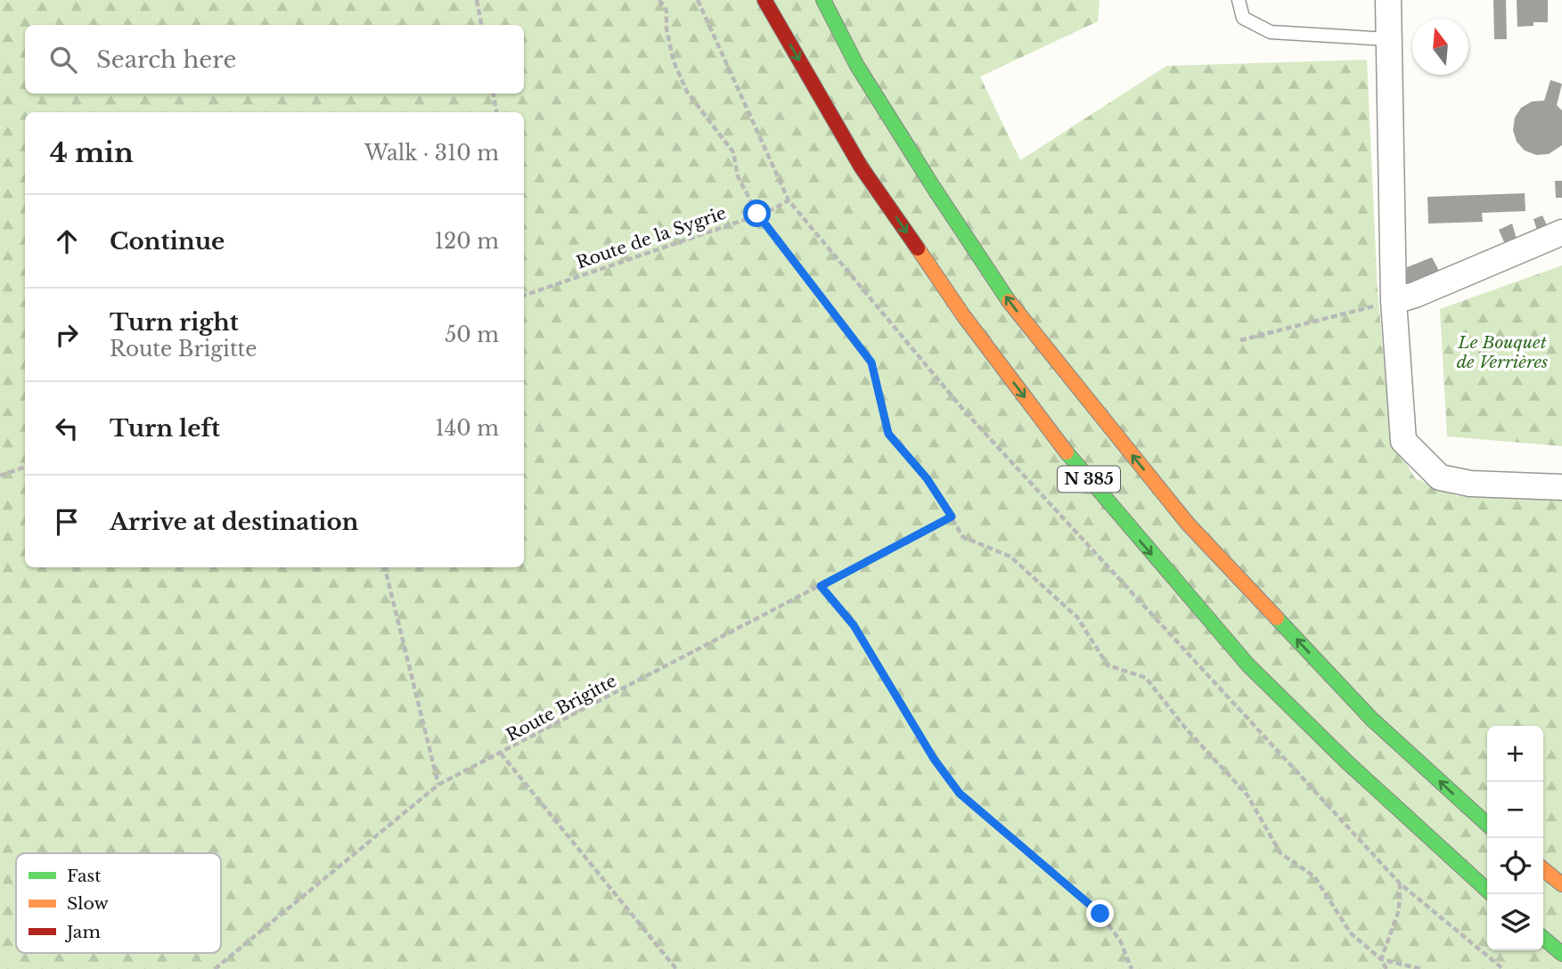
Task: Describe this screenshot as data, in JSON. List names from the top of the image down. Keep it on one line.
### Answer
{"streets":{"highway":["N 385"],"path":["Route de la Sygrie","Route Brigitte"]},"parks":["Le Bouquet de Verrières"],"legend":["Fast","Slow","Jam"],"north":"top","page":{"search":"Search here","heading":["4 min","Walk · 310 m"],"list":[["Continue","120 m"],["Turn right","Route Brigitte","50 m"],["Turn left","140 m"],"Arrive at destination"],"map_buttons":["+","−"]}}
